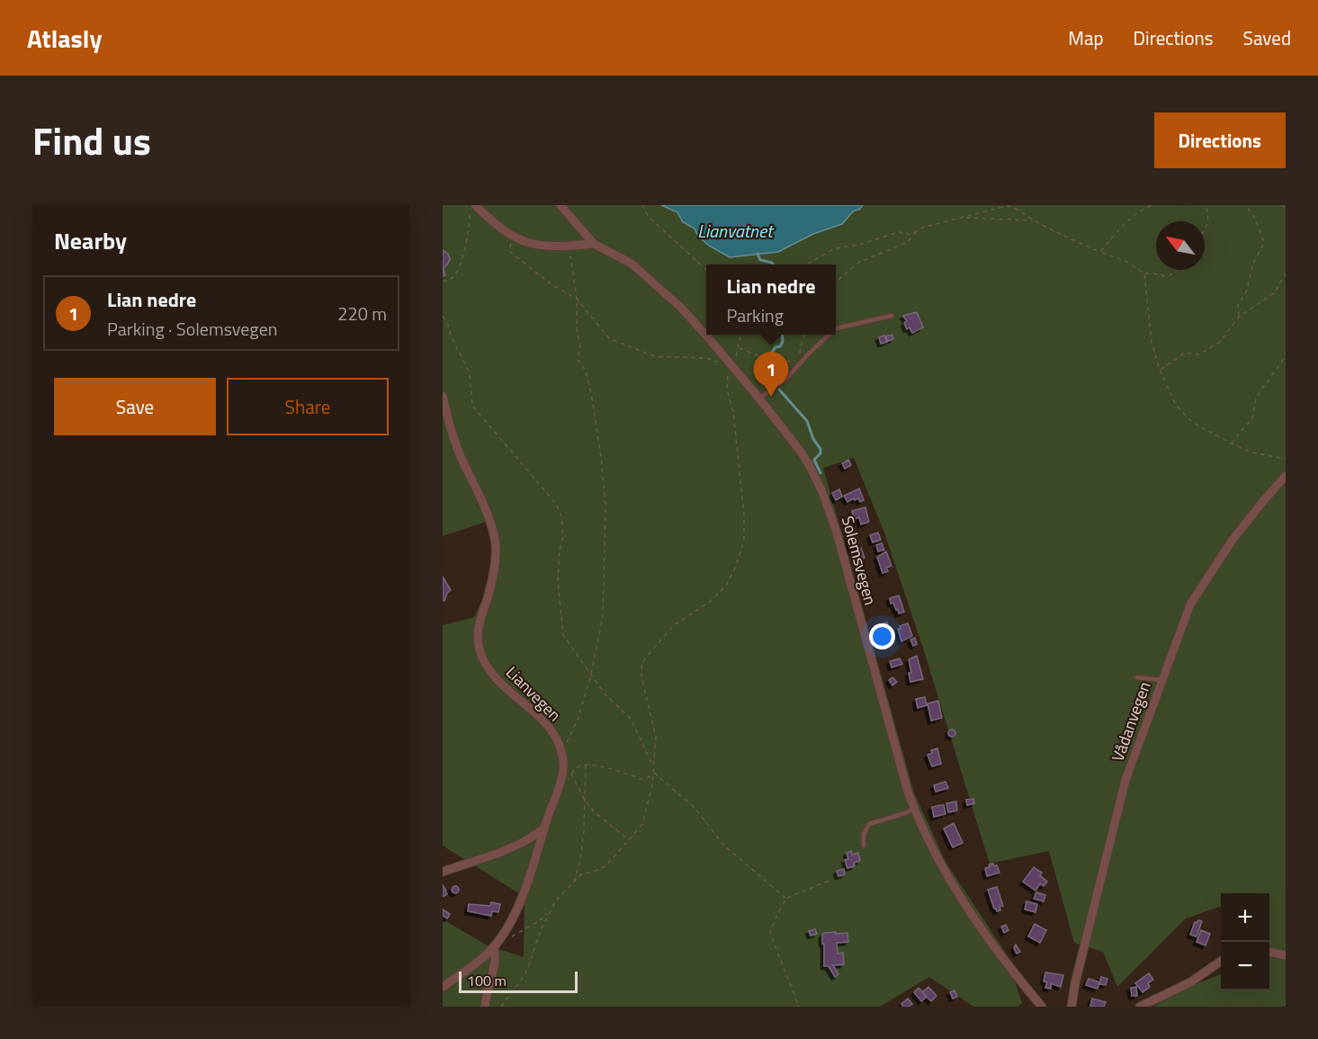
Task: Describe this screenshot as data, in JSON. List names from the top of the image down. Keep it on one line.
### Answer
{"streets":{"street":["Solemsvegen","Lianvegen","Vådanvegen"]},"water":["Lianvatnet"],"scale_bar":"100 m","north":"top left","page":{"header":"Atlasly","nav":["Map","Directions","Saved"],"title":"Find us","buttons":["Directions",["Save","Share"]],"heading":"Nearby","popup":["Lian nedre","Parking"],"list":[{"mark":"1","name":"Lian nedre","note":"Parking · Solemsvegen","value":"220 m"}],"pins":"1","map_buttons":["+","−"],"scale":"100 m"}}
